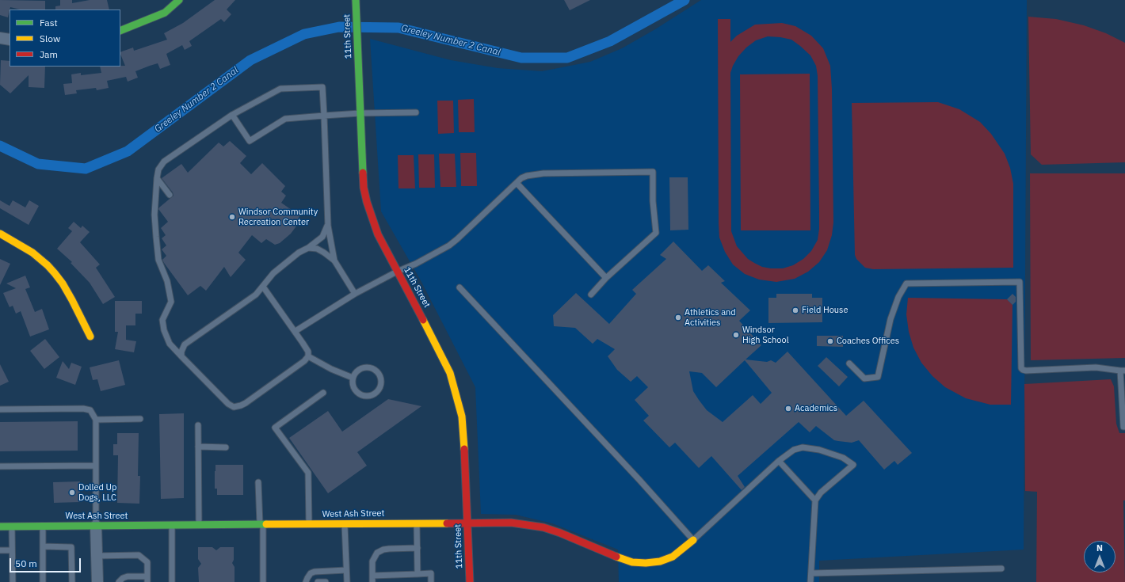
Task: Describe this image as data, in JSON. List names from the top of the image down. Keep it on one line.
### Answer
{"streets":{"street":["11th Street","West Ash Street"]},"crossings":[["11th Street","West Ash Street"]],"water":["Greeley Number 2 Canal"],"places":["Windsor Community Recreation Center","Field House","Athletics and Activities","Windsor High School","Coaches Offices","Academics","Dolled Up Dogs, LLC"],"legend":["Fast","Slow","Jam"],"scale_bar":"50 m","north":"top"}
